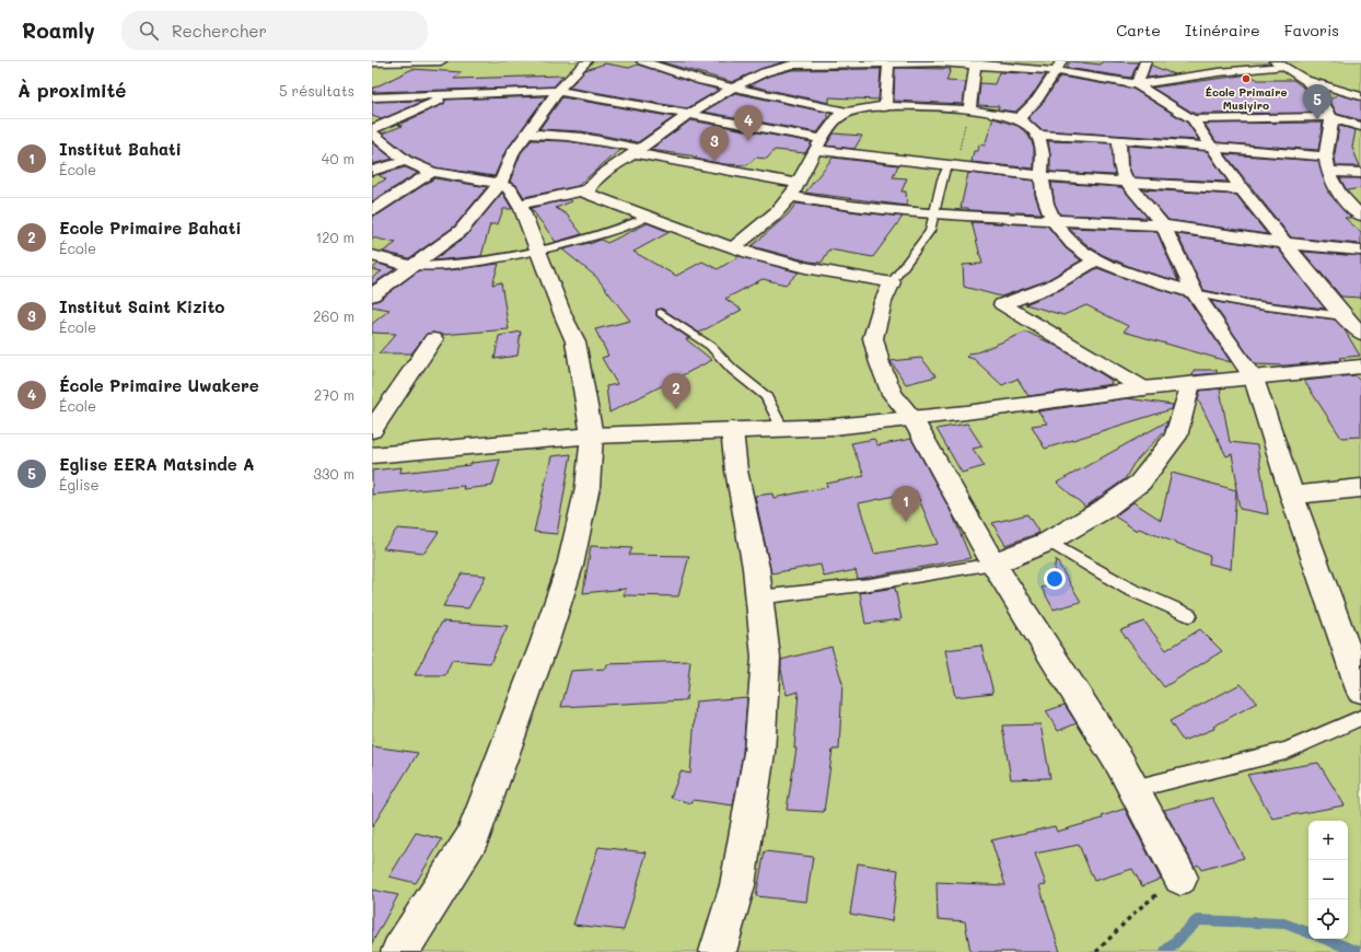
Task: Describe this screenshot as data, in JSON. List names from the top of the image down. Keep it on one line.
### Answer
{"places":["École Primaire Musiyiro"],"page":{"header":"Roamly","search":"Rechercher","nav":["Carte","Itinéraire","Favoris"],"heading":["À proximité","5 résultats"],"pins":["5","4","3","2","1"],"list":[{"mark":"1","name":"Institut Bahati","note":"École","value":"40 m"},{"mark":"2","name":"Ecole Primaire Bahati","note":"École","value":"120 m"},{"mark":"3","name":"Institut Saint Kizito","note":"École","value":"260 m"},{"mark":"4","name":"École Primaire Uwakere","note":"École","value":"270 m"},{"mark":"5","name":"Eglise EERA Matsinde A","note":"Église","value":"330 m"}],"map_buttons":["+","−"]}}
